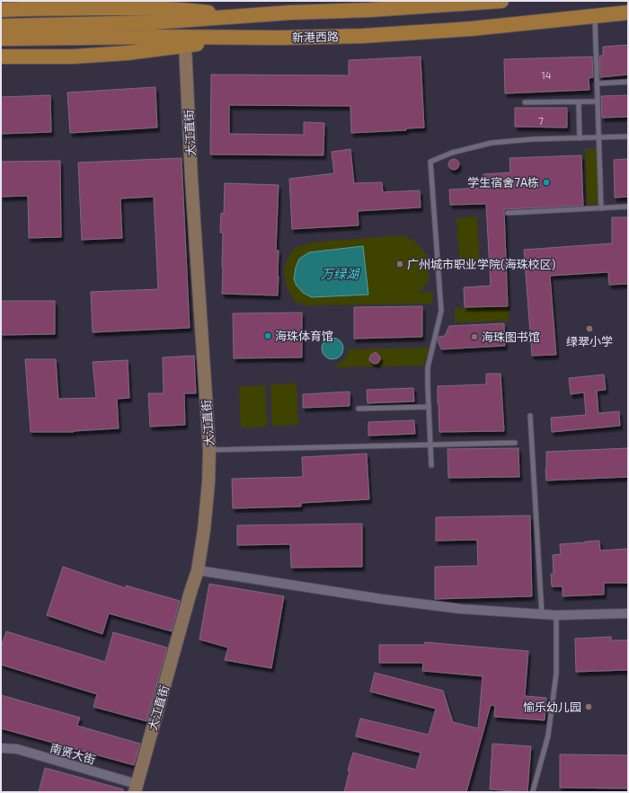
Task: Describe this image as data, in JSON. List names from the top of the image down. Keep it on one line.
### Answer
{"streets":{"main road":["新港西路"],"street":["大江直街","南贤大街"]},"crossings":[["大江直街","南贤大街"]],"water":["万绿湖"],"places":["学生宿舍7A栋","广州城市职业学院(海珠校区)","绿翠小学","海珠体育馆","海珠图书馆","愉乐幼儿园"],"house_numbers":["14","7"]}
